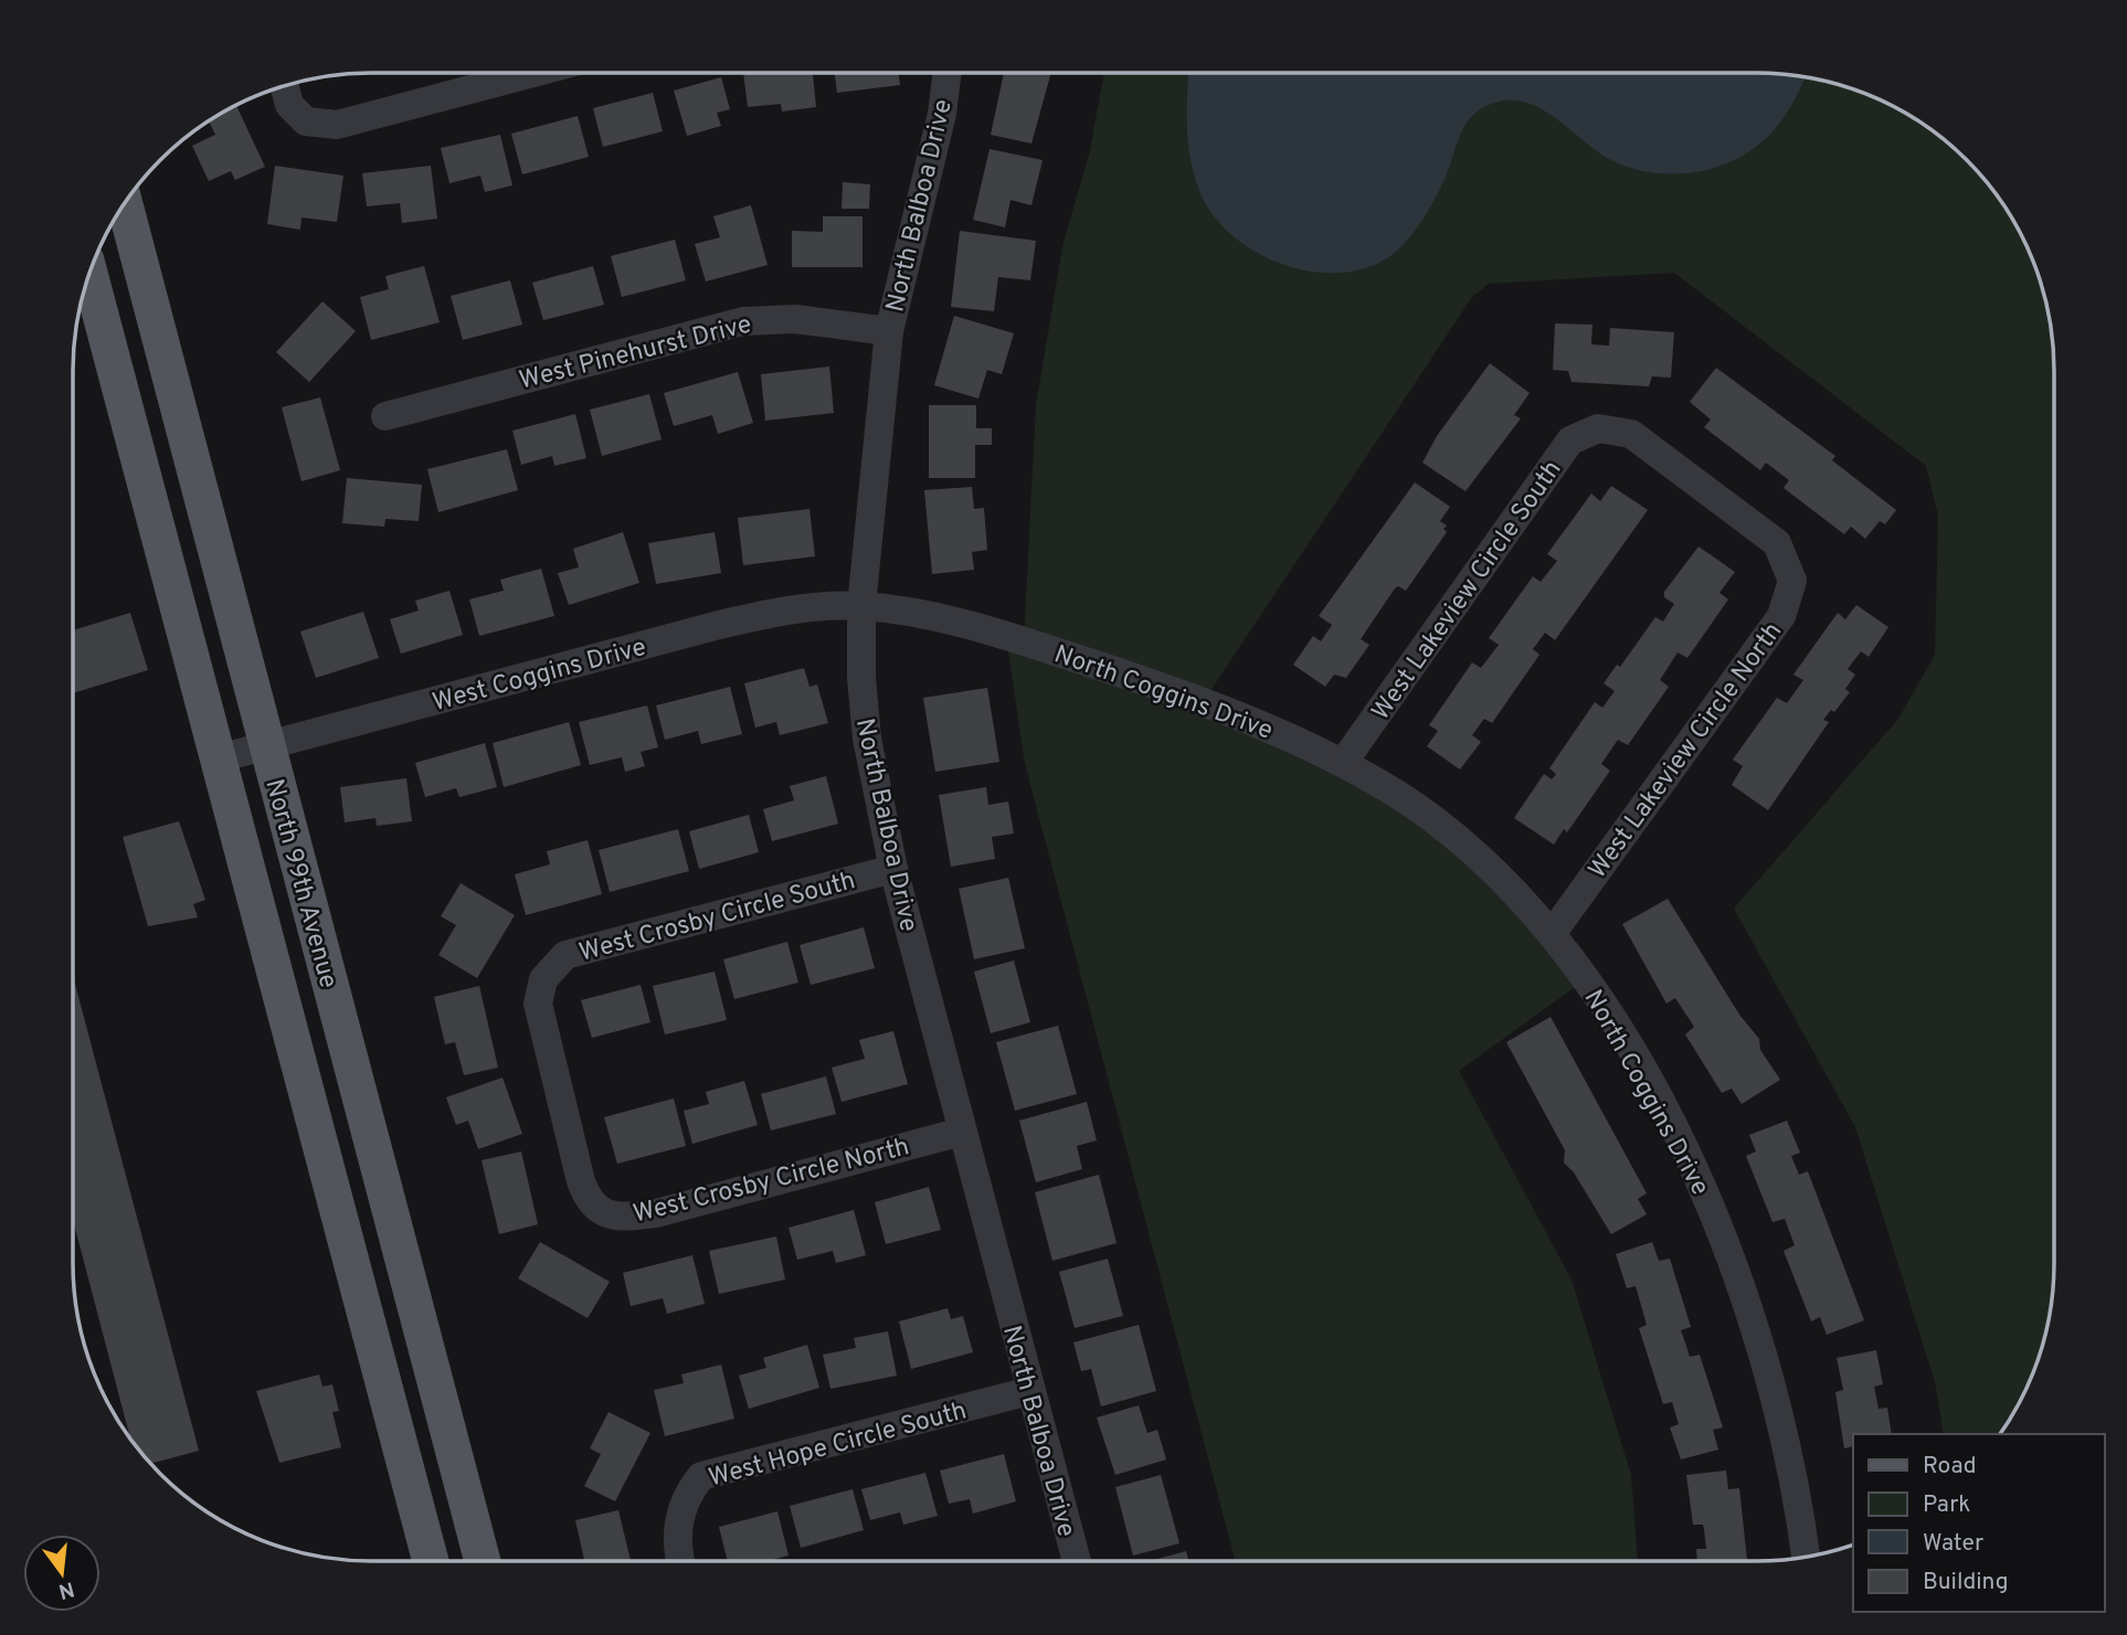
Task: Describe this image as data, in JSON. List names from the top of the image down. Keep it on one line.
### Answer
{"streets":{"main road":["North 99th Avenue"],"street":["North Balboa Drive","West Pinehurst Drive","West Lakeview Circle South","West Coggins Drive","North Coggins Drive","West Lakeview Circle North","West Crosby Circle South","West Crosby Circle North","West Hope Circle South"]},"crossings":[["North Balboa Drive","West Pinehurst Drive"],["North Balboa Drive","West Coggins Drive"],["North Balboa Drive","North Coggins Drive"],["North Balboa Drive","West Crosby Circle South"],["North Balboa Drive","West Crosby Circle North"],["North Balboa Drive","West Hope Circle South"],["West Lakeview Circle South","North Coggins Drive"],["West Lakeview Circle South","West Lakeview Circle North"],["West Coggins Drive","North Coggins Drive"],["West Coggins Drive","North 99th Avenue"],["North Coggins Drive","West Lakeview Circle North"],["West Crosby Circle South","West Crosby Circle North"]],"legend":["Road","Park","Water","Building"],"north":"bottom"}
